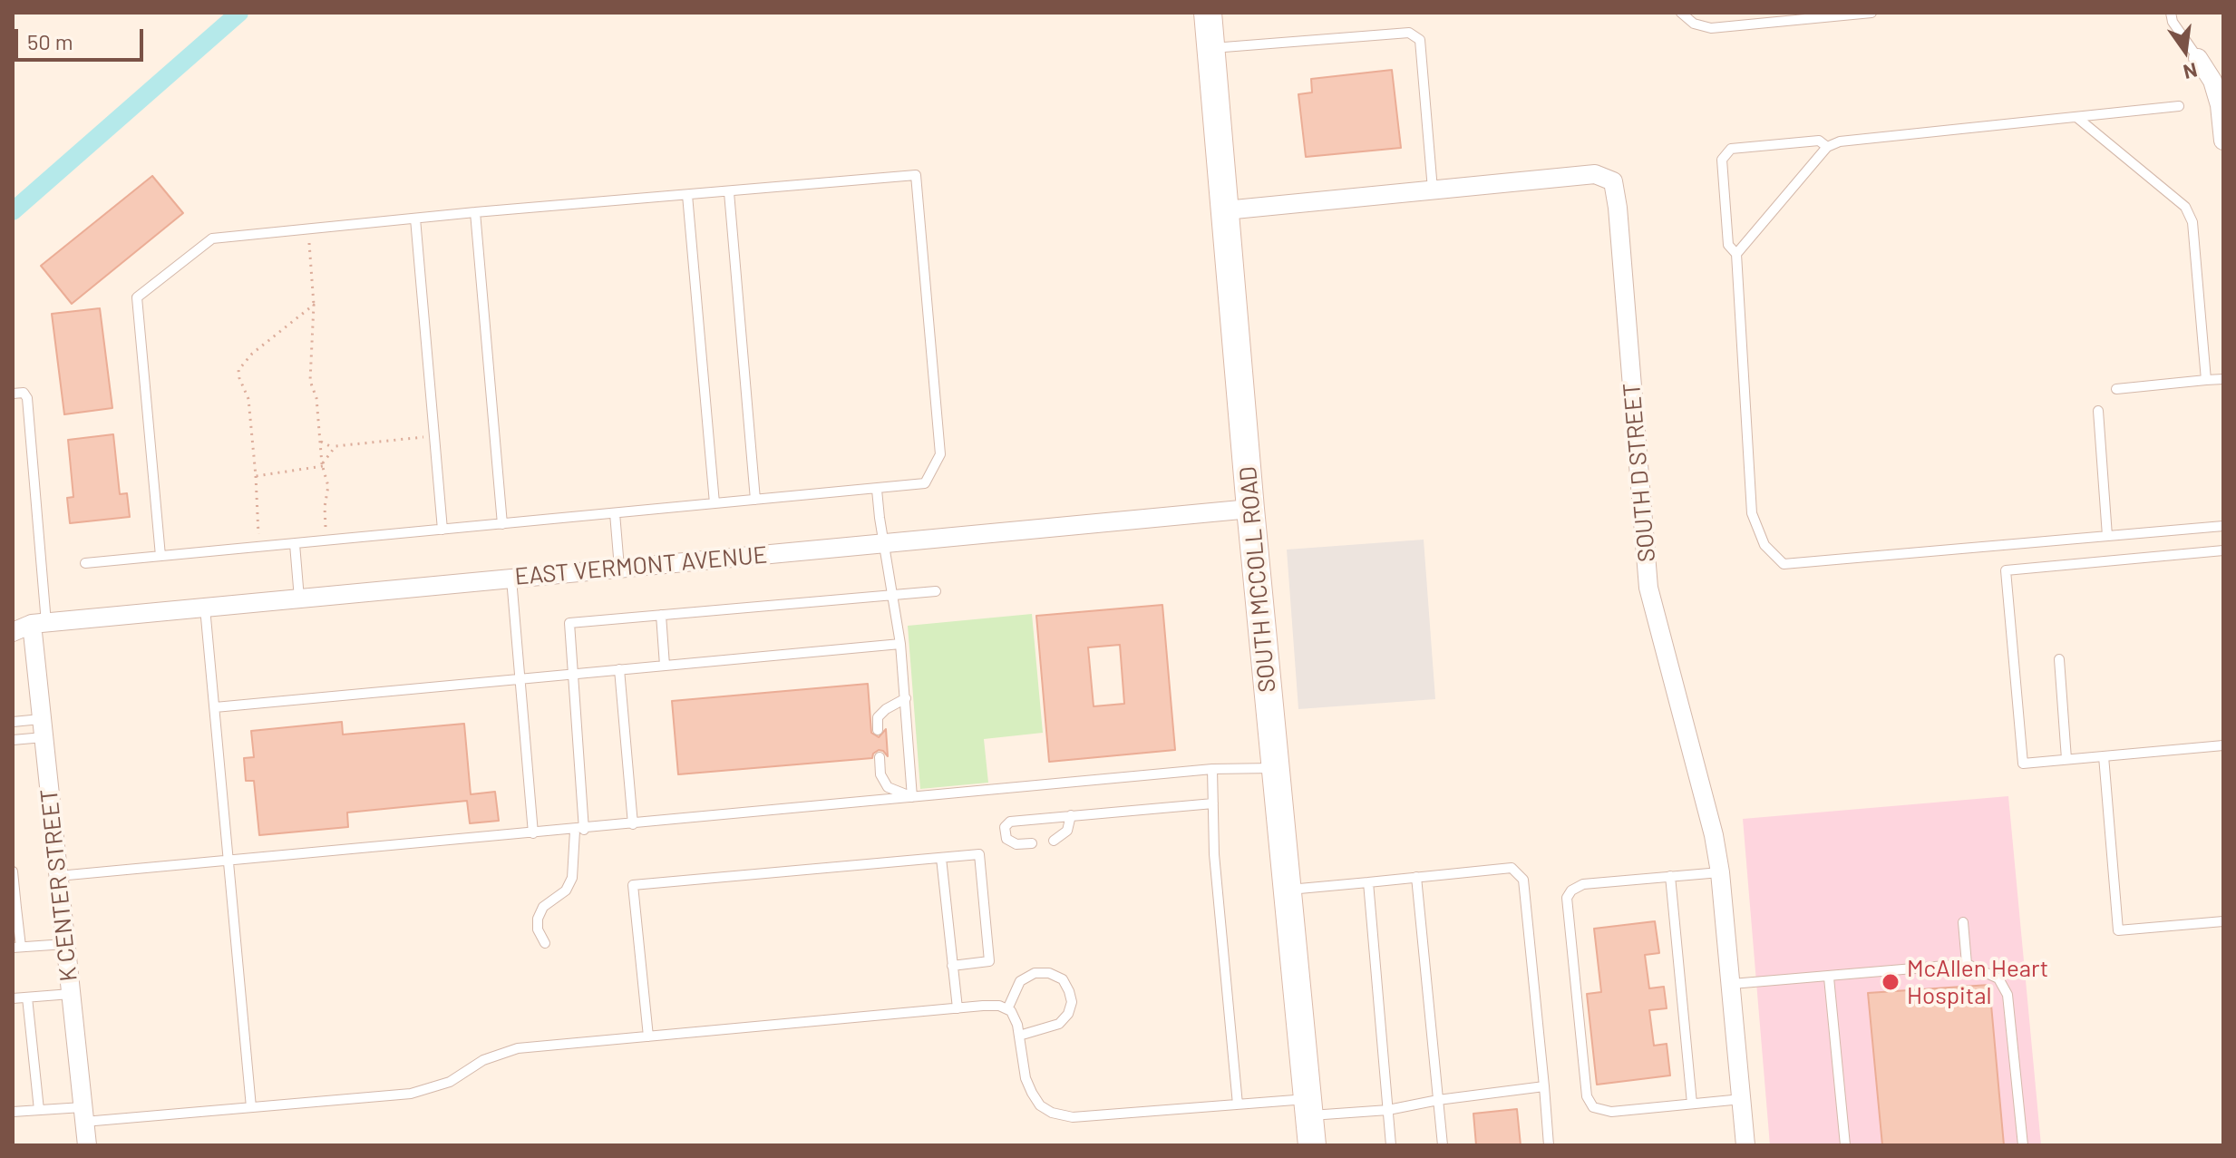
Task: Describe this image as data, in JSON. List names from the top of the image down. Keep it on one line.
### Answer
{"streets":{"street":["SOUTH D STREET","EAST VERMONT AVENUE","SOUTH MCCOLL ROAD","K CENTER STREET"]},"crossings":[["SOUTH D STREET","SOUTH MCCOLL ROAD"],["EAST VERMONT AVENUE","SOUTH MCCOLL ROAD"],["EAST VERMONT AVENUE","K CENTER STREET"]],"places":["McAllen Heart Hospital"],"scale_bar":"50 m","north":"bottom"}
